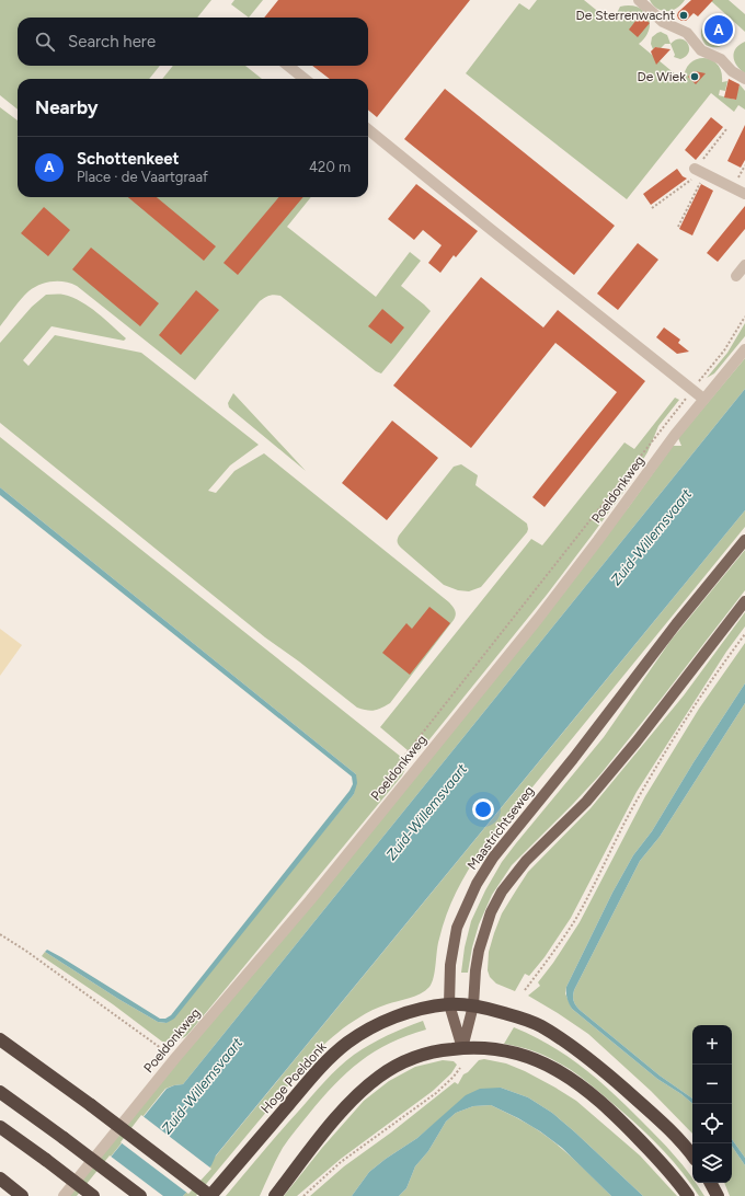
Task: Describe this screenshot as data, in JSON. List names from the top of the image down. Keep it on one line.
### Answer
{"streets":{"highway":["Hoge Poeldonk"],"main road":["Maastrichtseweg"],"street":["Poeldonkweg"]},"crossings":[["Maastrichtseweg","Hoge Poeldonk"]],"water":["Zuid-Willemsvaart"],"places":["De Sterrenwacht","De Wiek"],"page":{"pins":"A","search":"Search here","heading":"Nearby","list":[{"mark":"A","name":"Schottenkeet","note":"Place · de Vaartgraaf","value":"420 m"}],"map_buttons":["+","−"]}}
